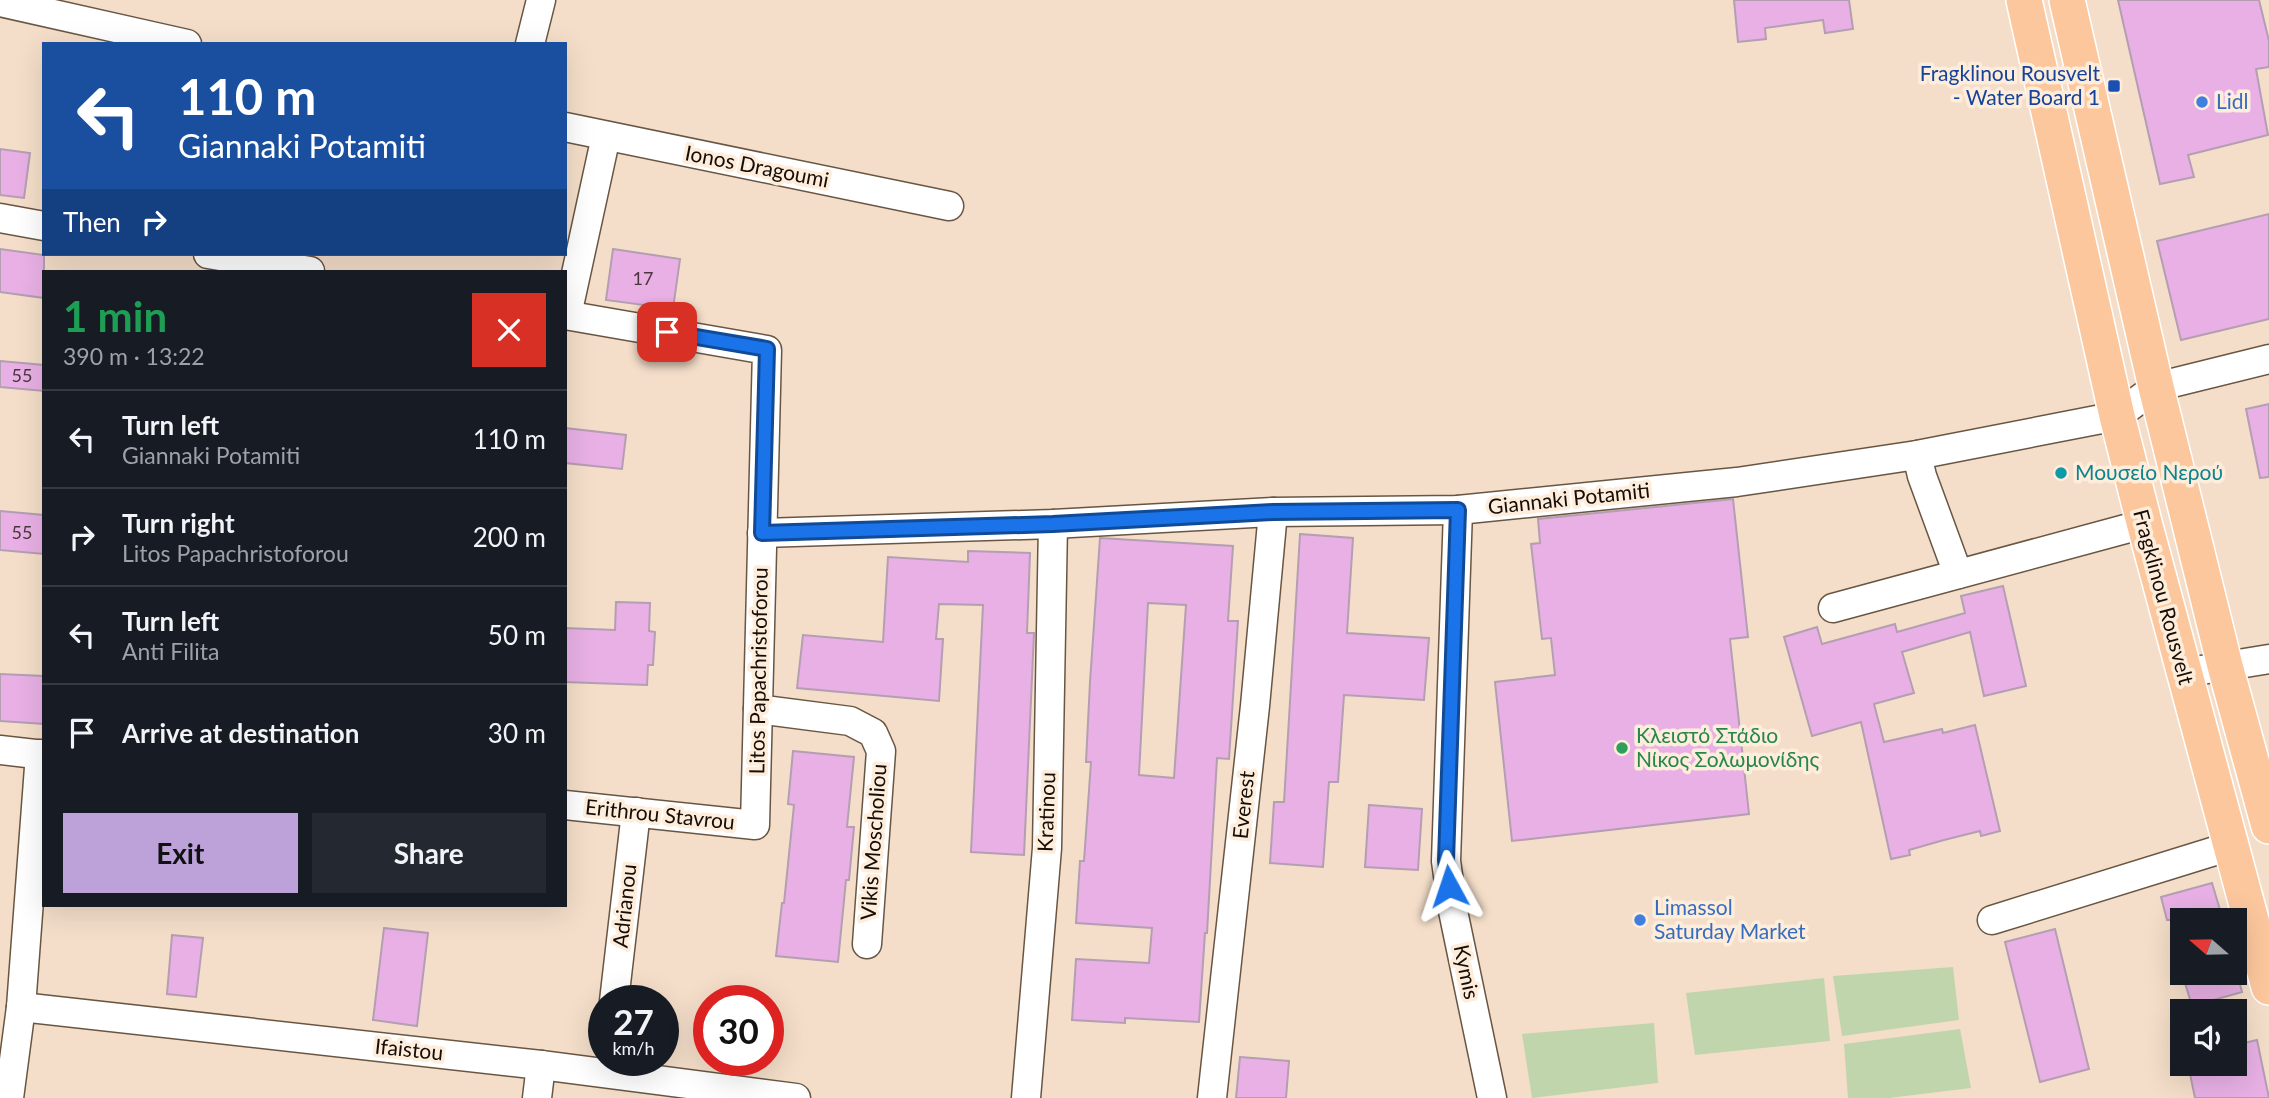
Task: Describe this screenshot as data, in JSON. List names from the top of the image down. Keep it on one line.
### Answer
{"streets":{"main road":["Fragklinou Rousvelt"],"street":["Ionos Dragoumi","Giannaki Potamiti","Litos Papachristoforou","Everest","Kratinou","Erithrou Stavrou","Vikis Moscholiou","Adrianou","Kymis","Ifaistou"]},"crossings":[["Giannaki Potamiti","Fragklinou Rousvelt"],["Giannaki Potamiti","Litos Papachristoforou"],["Giannaki Potamiti","Everest"],["Giannaki Potamiti","Kratinou"],["Giannaki Potamiti","Kymis"],["Litos Papachristoforou","Erithrou Stavrou"],["Litos Papachristoforou","Vikis Moscholiou"],["Erithrou Stavrou","Adrianou"]],"places":{"transit":["Fragklinou Rousvelt - Water Board 1"],"other":["Lidl","Μουσείο Νερού","Κλειστό Στάδιο Νίκος Σολωμονίδης","Limassol Saturday Market"]},"house_numbers":["17","55","55"],"north":"left","page":{"turn":["110 m","Giannaki Potamiti"],"then":"Then","heading":["1 min","390 m · 13:22"],"list":[{"name":"Turn left","note":"Giannaki Potamiti","value":"110 m"},{"name":"Turn right","note":"Litos Papachristoforou","value":"200 m"},{"name":"Turn left","note":"Anti Filita","value":"50 m"},{"name":"Arrive at destination","value":"30 m"}],"buttons":["Exit","Share"],"speed":"27 km/h","limit":"30"}}
